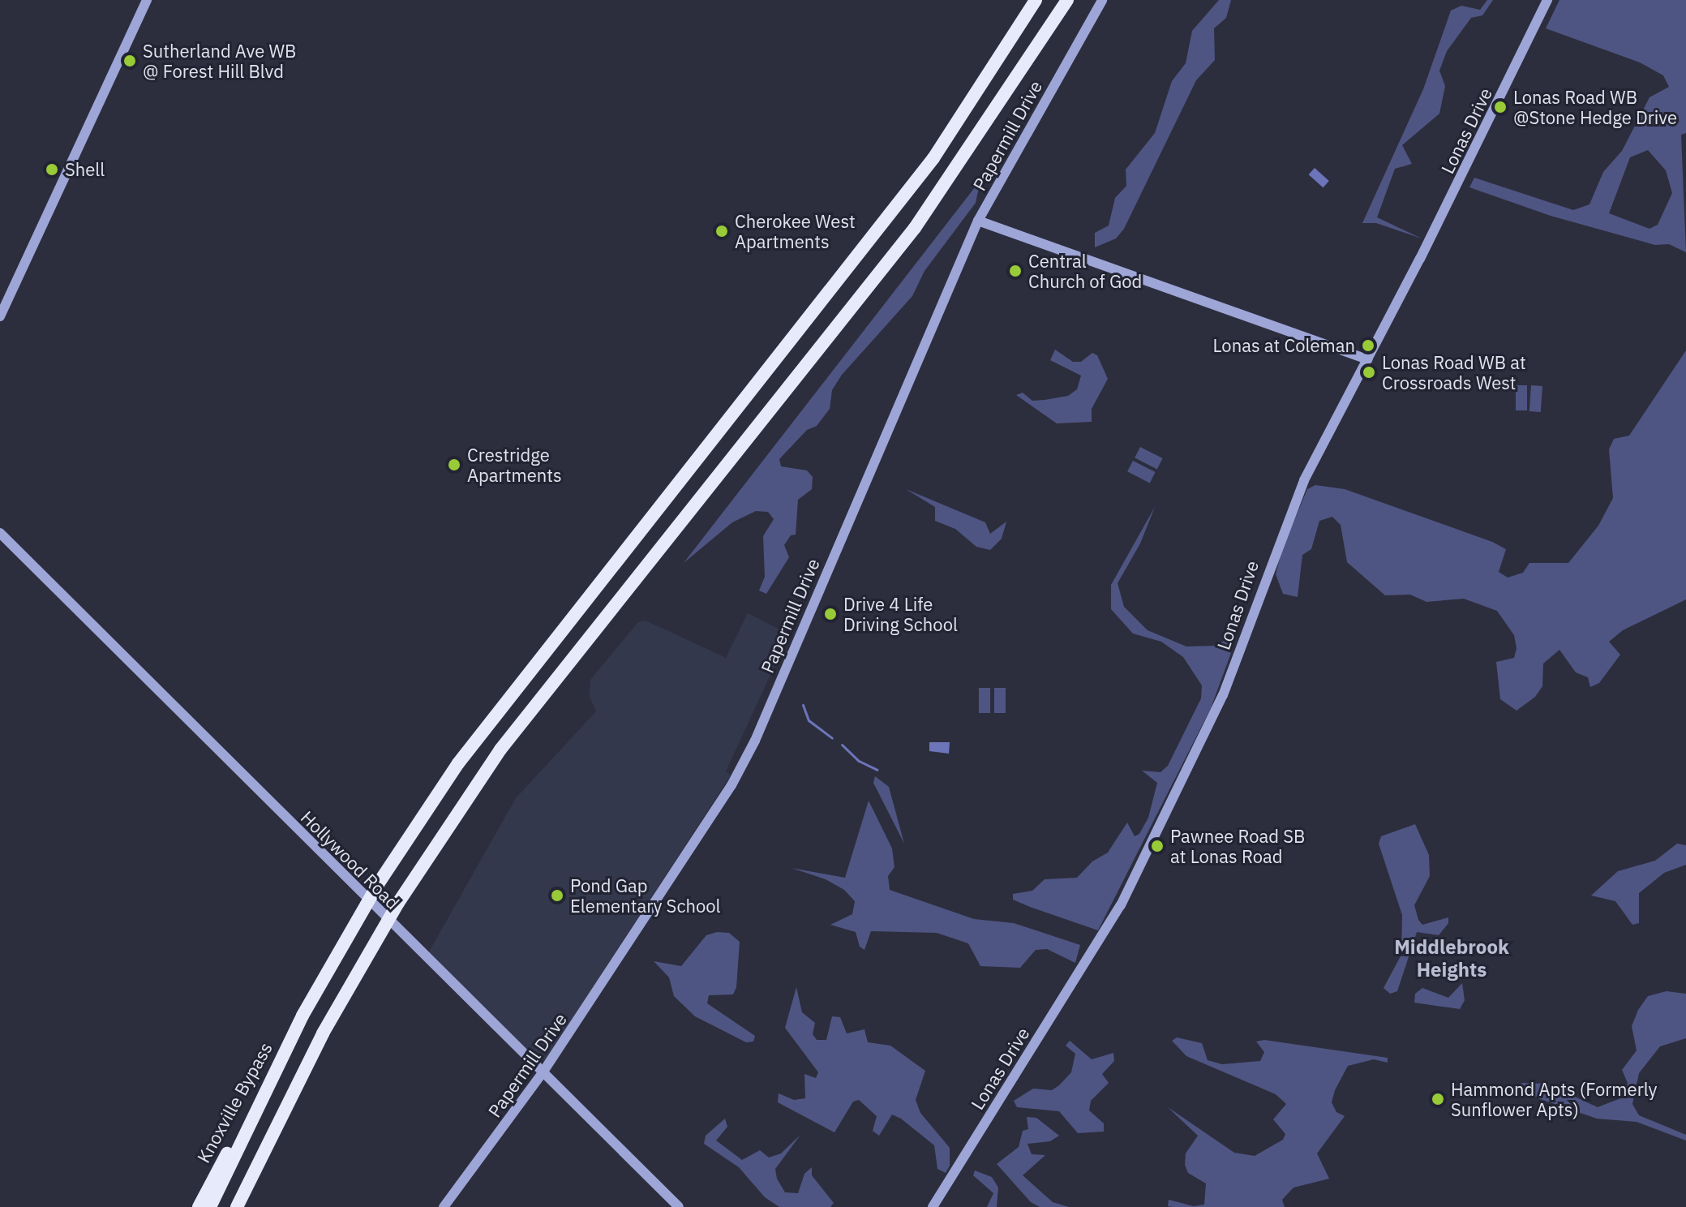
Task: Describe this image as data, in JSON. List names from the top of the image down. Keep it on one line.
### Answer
{"streets":{"highway":["Knoxville Bypass"],"street":["Lonas Drive","Papermill Drive","Hollywood Road"]},"crossings":[["Papermill Drive","Hollywood Road"]],"districts":["Middlebrook Heights"],"places":["Sutherland Ave WB @ Forest Hill Blvd","Lonas Road WB @Stone Hedge Drive","Shell","Cherokee West Apartments","Central Church of God","Lonas at Coleman","Lonas Road WB at Crossroads West","Crestridge Apartments","Drive 4 Life Driving School","Pawnee Road SB at Lonas Road","Pond Gap Elementary School","Hammond Apts (Formerly Sunflower Apts)"]}
